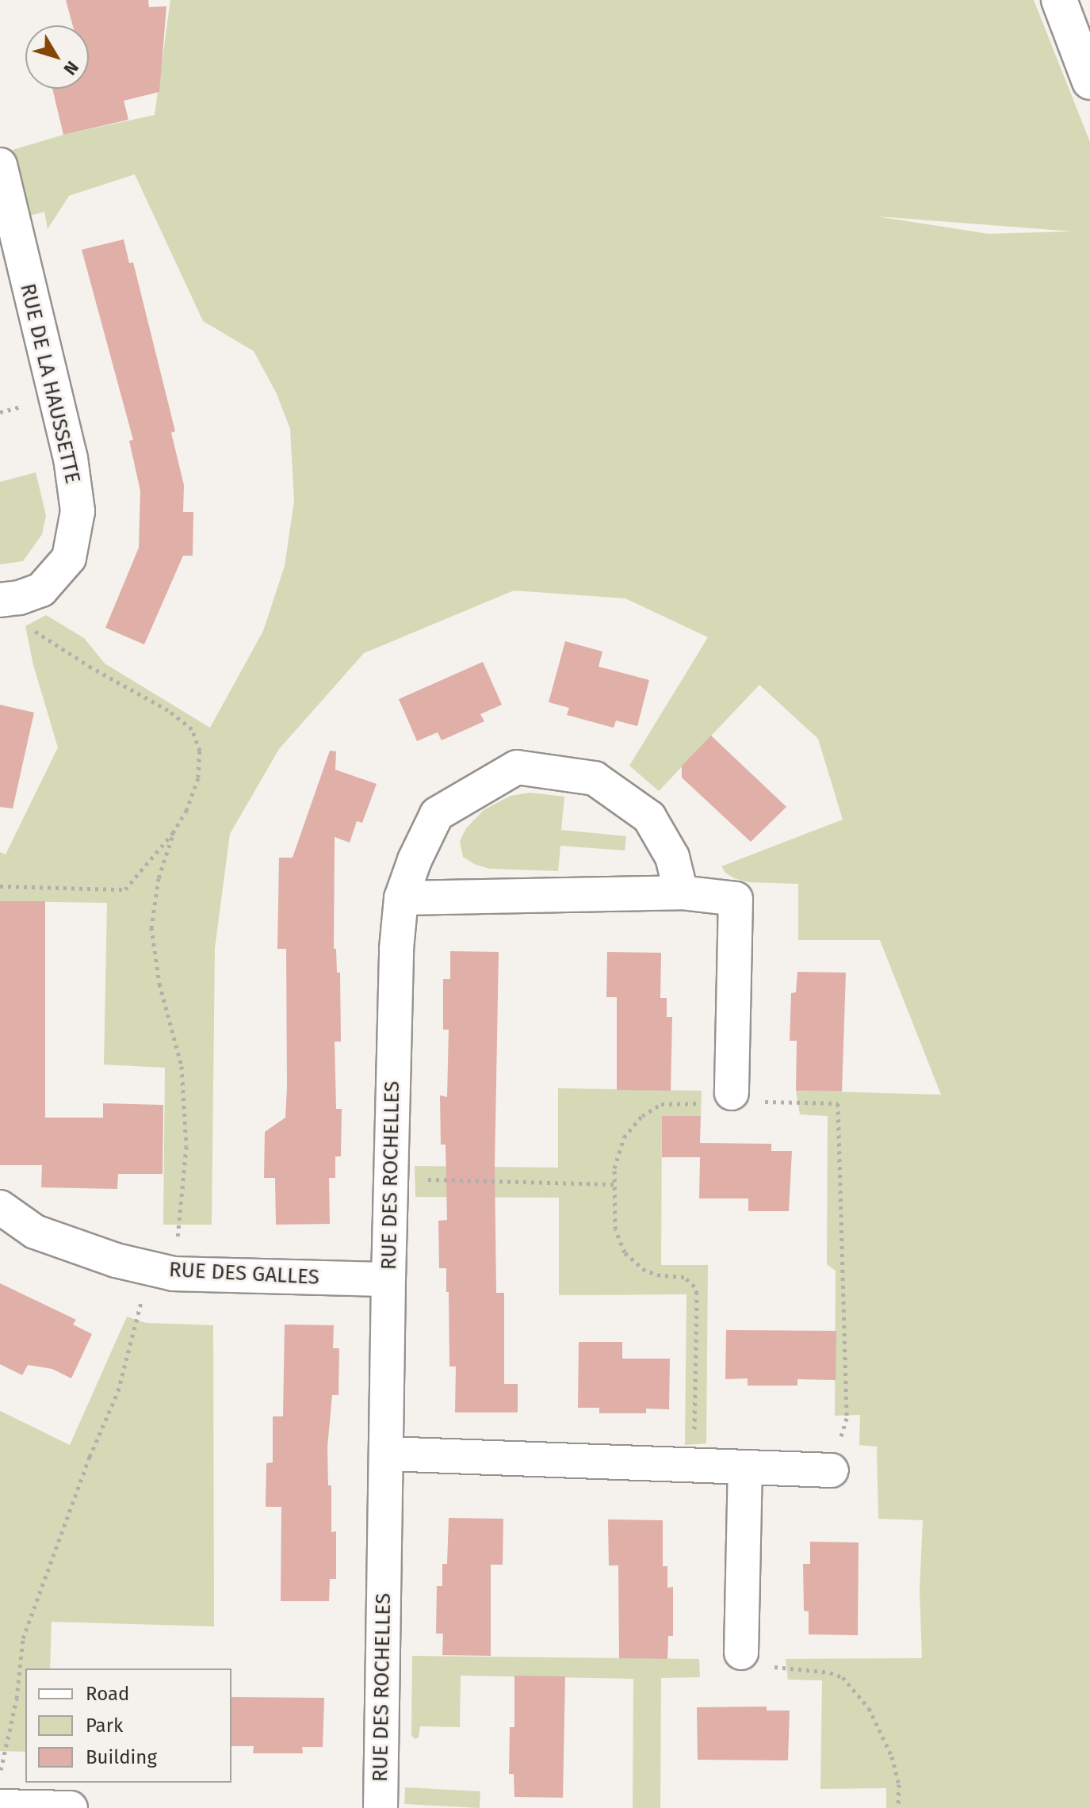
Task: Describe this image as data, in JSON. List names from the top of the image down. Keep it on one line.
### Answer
{"streets":{"street":["RUE DE LA HAUSSETTE","RUE DES ROCHELLES","RUE DES GALLES"]},"crossings":[["RUE DES ROCHELLES","RUE DES GALLES"]],"legend":["Road","Park","Building"],"north":"bottom right"}
